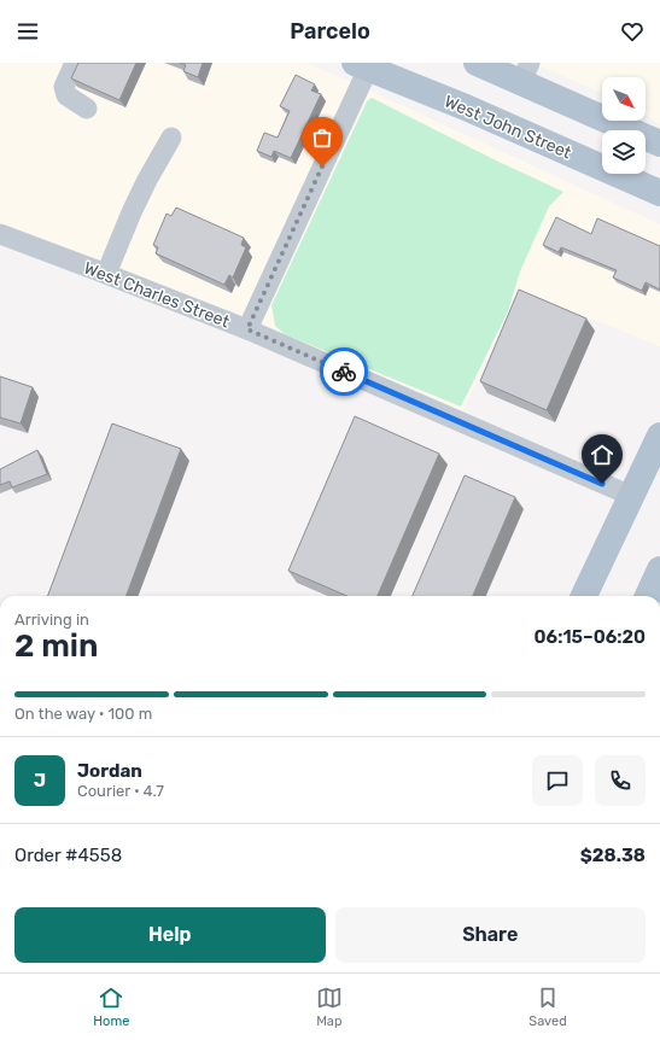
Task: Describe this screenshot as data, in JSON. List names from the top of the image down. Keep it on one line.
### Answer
{"streets":{"main road":["West John Street"],"street":["West Charles Street"]},"north":"bottom right","page":{"header":"Parcelo","heading":["2 min","Arriving in","06:15–06:20"],"panel":["Jordan","Courier · 4.7","Order #4558","$28.38"],"bar":"On the way · 100 m","round":"J","buttons":["Help","Share"],"tabs":["Home","Map","Saved"]}}
